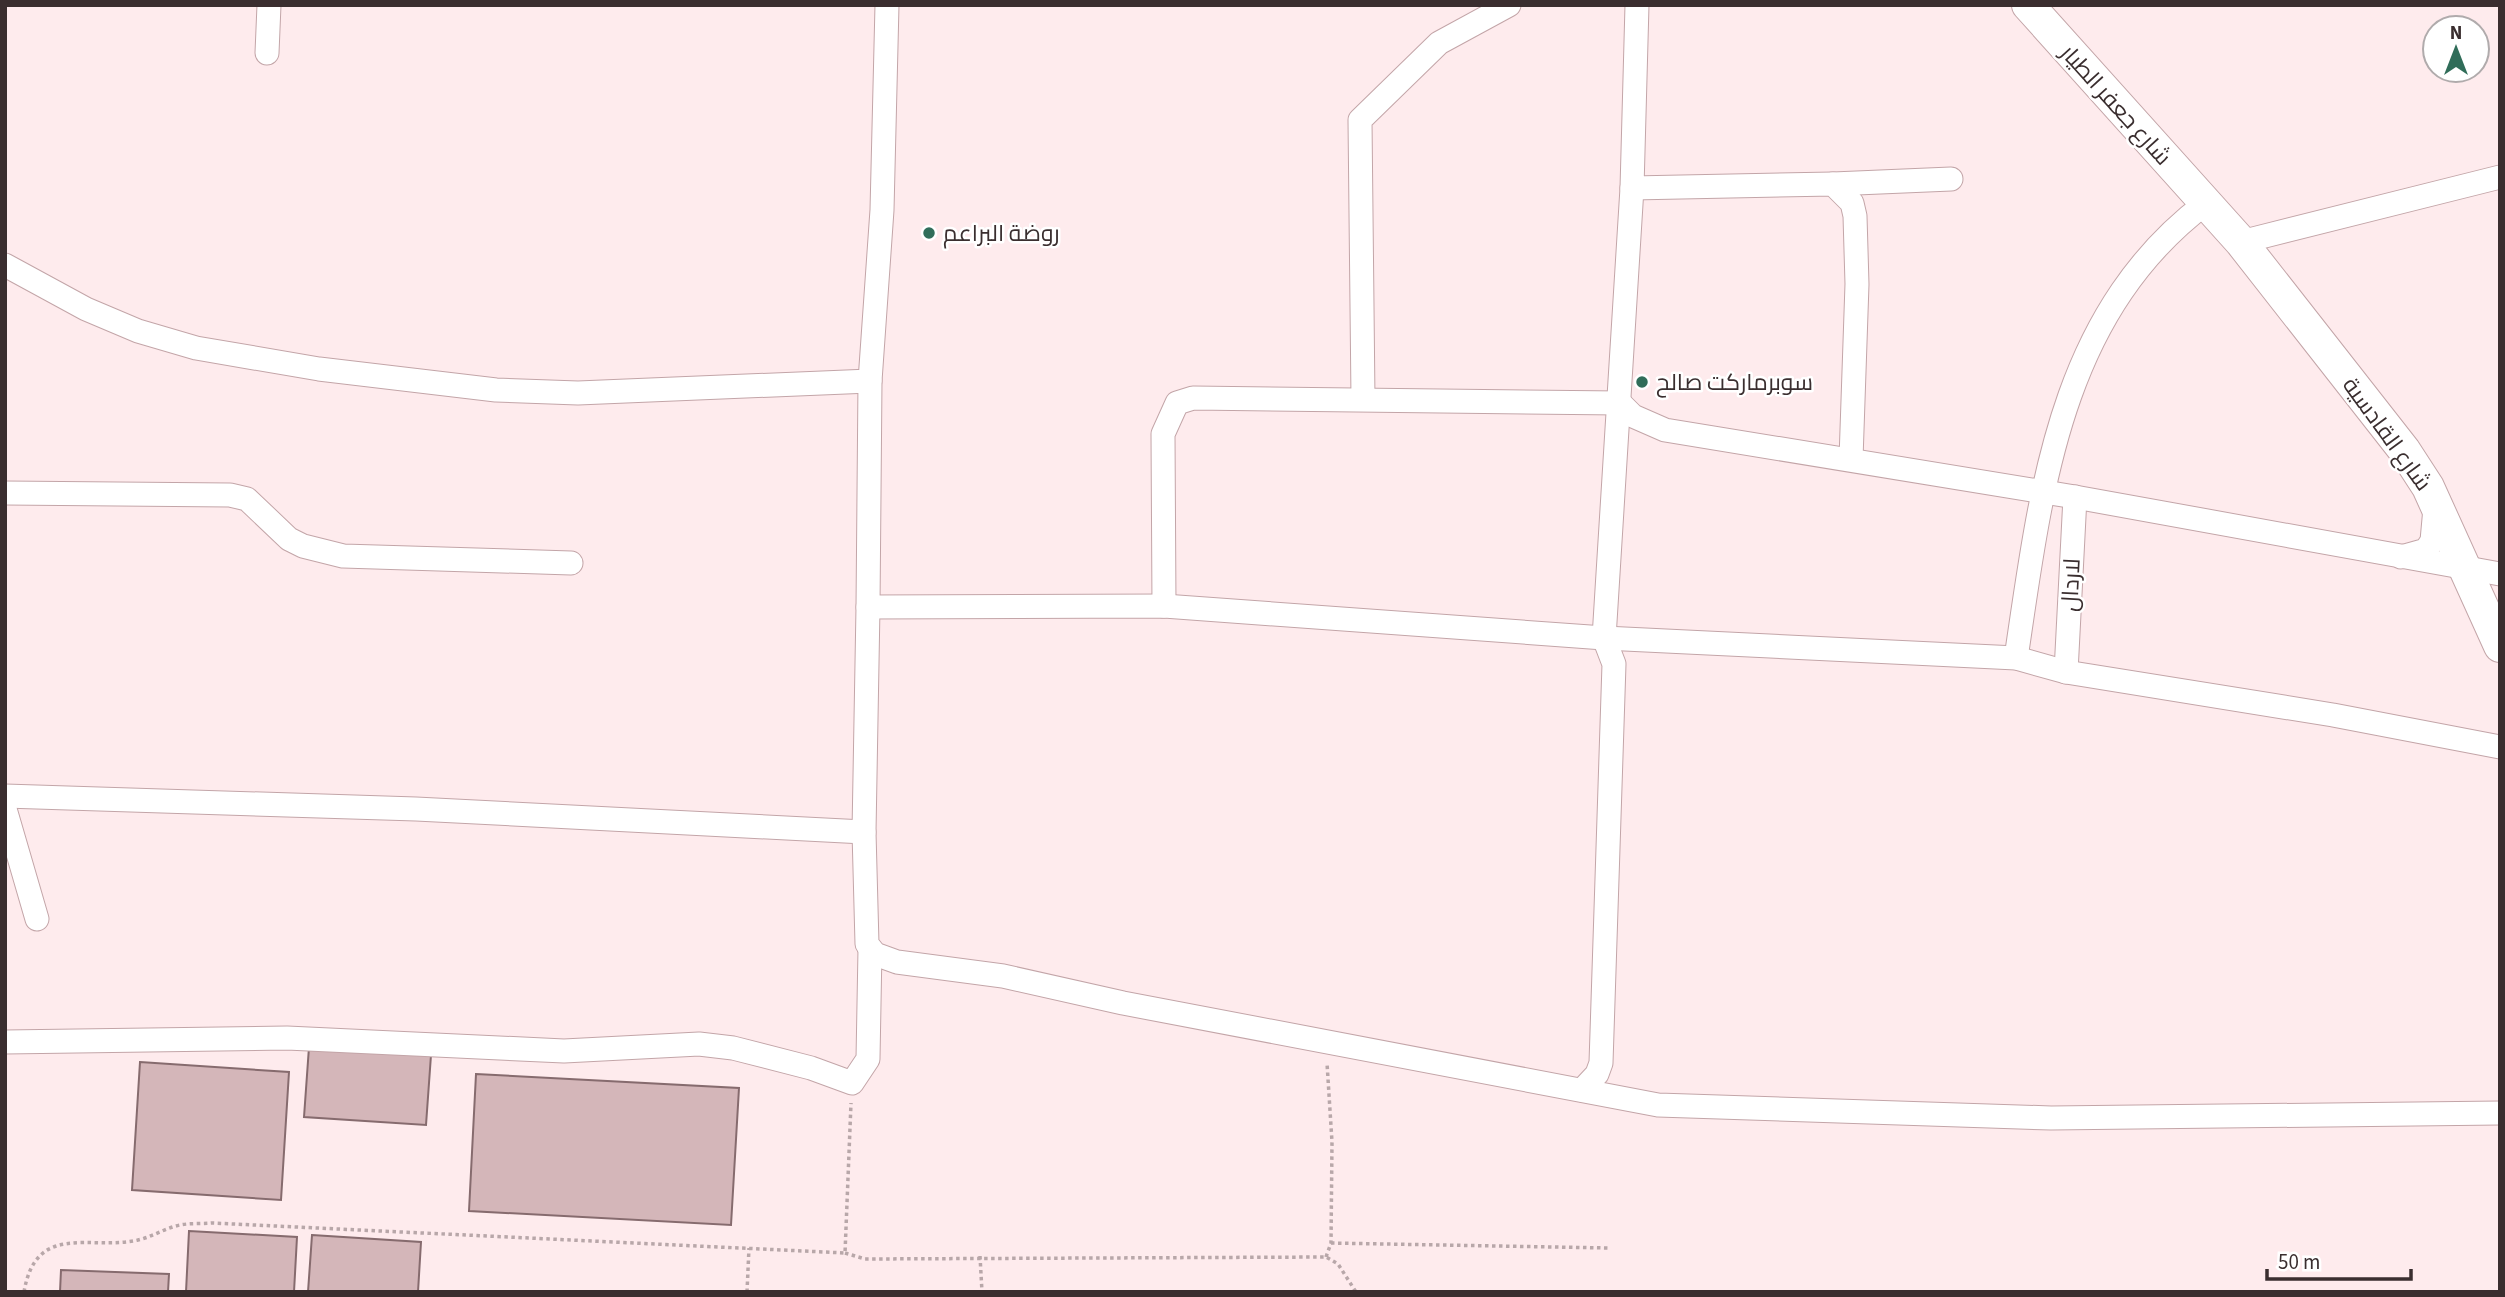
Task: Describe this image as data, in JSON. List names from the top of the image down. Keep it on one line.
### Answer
{"streets":{"street":["شارع جعفر الطيار","شارع القادسية","لاردال"]},"crossings":[["شارع جعفر الطيار","شارع القادسية"]],"places":["روضة البراعم","سوبرماركت صالح"],"scale_bar":"50 m","north":"top"}
